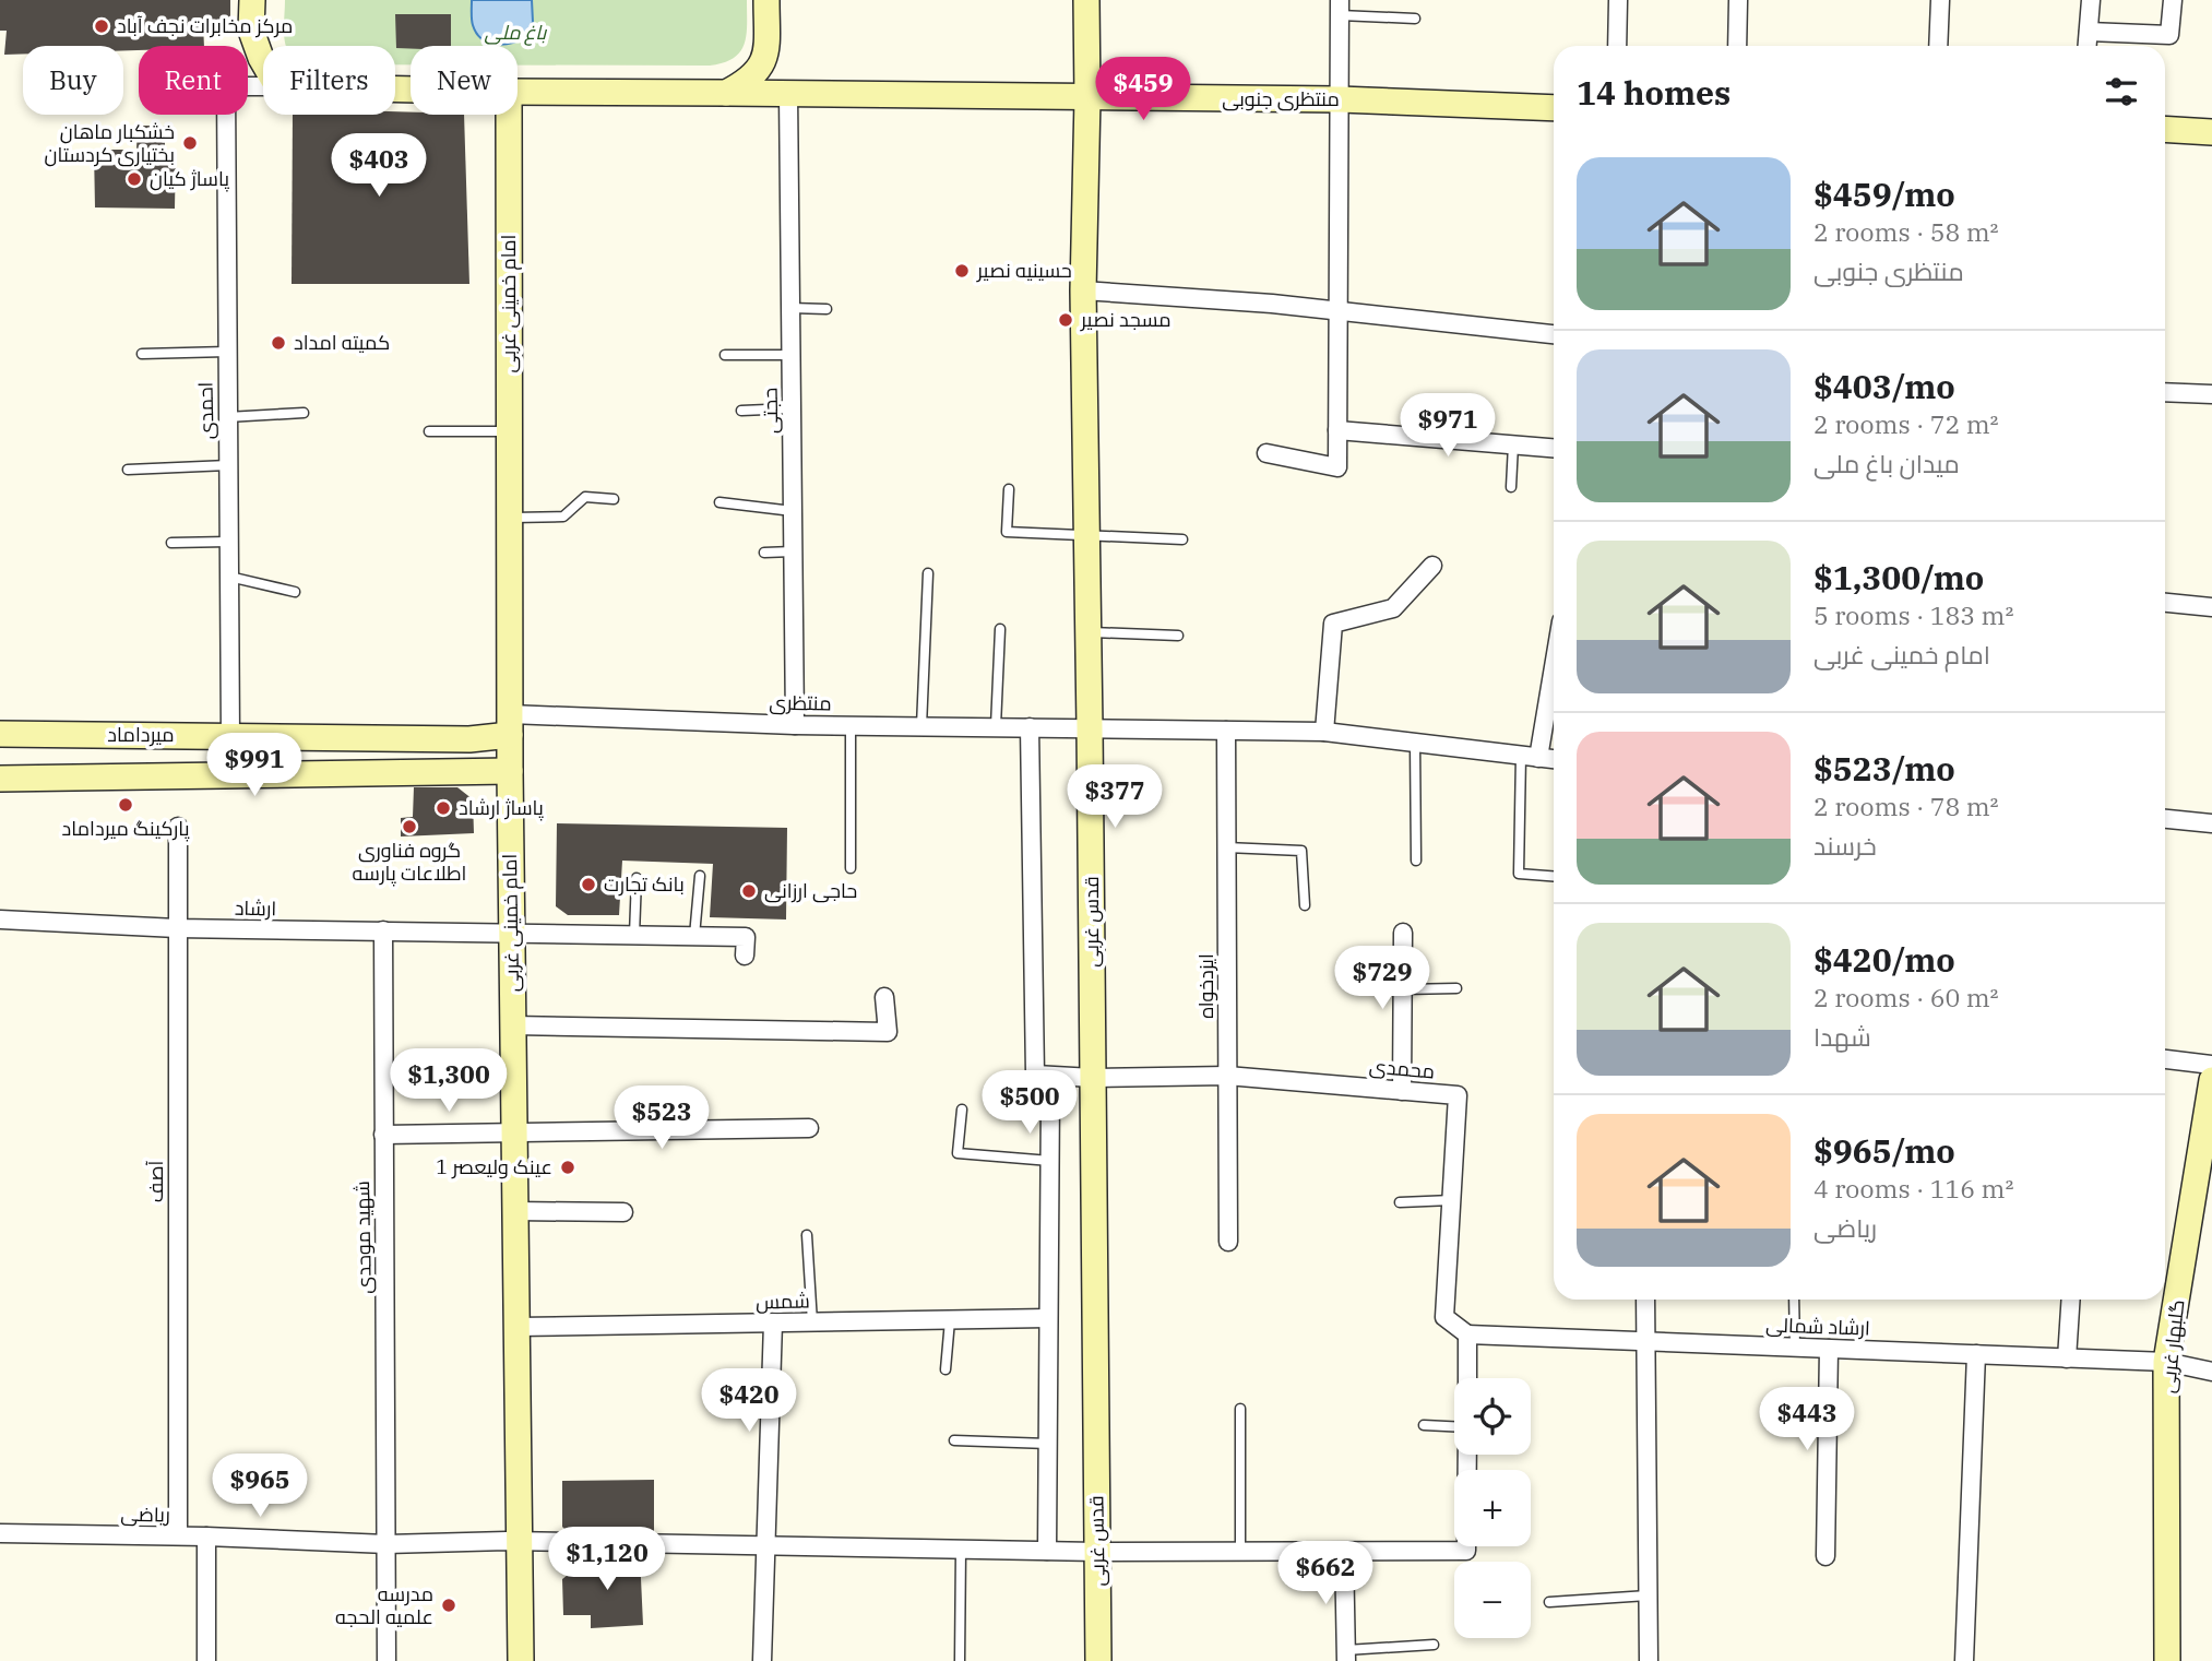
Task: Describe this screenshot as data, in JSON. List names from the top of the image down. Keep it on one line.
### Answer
{"streets":{"street":["منتظری جنوبی","امام خمینی غربی","احمدی","حجتی","منتظری","میرداماد","ارشاد","قدس غربی","ایزدخواه","محمدی","آصف","شهید موحدی","شمس","ارشاد شمالی","گلبهار غربی","ریاضی"]},"crossings":[["منتظری جنوبی","حجتی"],["منتظری جنوبی","قدس غربی"],["امام خمینی غربی","منتظری"],["امام خمینی غربی","میرداماد"],["امام خمینی غربی","ارشاد"],["امام خمینی غربی","شمس"],["امام خمینی غربی","ریاضی"],["احمدی","میرداماد"],["حجتی","منتظری"],["منتظری","میرداماد"],["منتظری","قدس غربی"],["منتظری","ایزدخواه"],["ارشاد","آصف"],["ارشاد","شهید موحدی"],["قدس غربی","محمدی"],["قدس غربی","ریاضی"],["ایزدخواه","محمدی"],["محمدی","ارشاد شمالی"],["آصف","ریاضی"],["شهید موحدی","ریاضی"],["ارشاد شمالی","گلبهار غربی"]],"parks":["باغ ملی"],"places":["مرکز مخابرات نجف آباد","خشکبار ماهان بختیاری کردستان","پاساژ کیان","حسینیه نصیر","مسجد نصیر","کمیته امداد","پارکینگ میرداماد","پاساژ ارشاد","گروه فناوری اطلاعات پارسه","بانک تجارت","حاجی ارزانی","عینک ولیعصر 1","مدرسه علمیه الحجه"],"page":{"chip":["Buy","Rent","Filters","New"],"heading":"14 homes","price":["$459","$403","$971","$991","$377","$729","$1,300","$500","$523","$420","$443","$965","$1,120","$662"],"list":[{"name":"$459/mo","note":"2 rooms · 58 m² · منتظری جنوبی"},{"name":"$403/mo","note":"2 rooms · 72 m² · میدان باغ ملی"},{"name":"$1,300/mo","note":"5 rooms · 183 m² · امام خمینی غربی"},{"name":"$523/mo","note":"2 rooms · 78 m² · خرسند"},{"name":"$420/mo","note":"2 rooms · 60 m² · شهدا"},{"name":"$965/mo","note":"4 rooms · 116 m² · ریاضی"}],"map_buttons":["+","−"]}}
